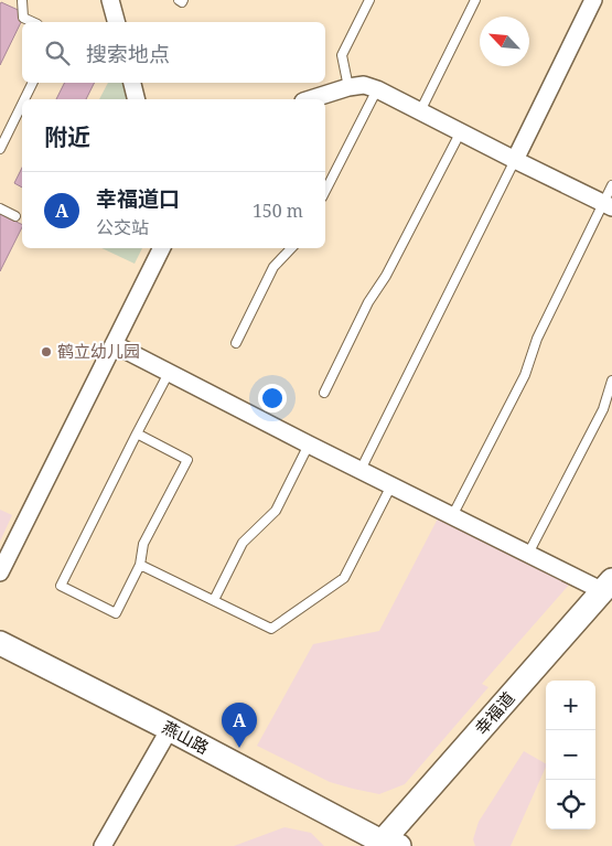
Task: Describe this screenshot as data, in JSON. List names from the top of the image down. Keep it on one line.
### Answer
{"streets":{"main road":["幸福道","燕山路"]},"crossings":[["幸福道","燕山路"]],"places":["鹤立幼儿园"],"north":"top left","page":{"search":"搜索地点","heading":"附近","list":[{"mark":"A","name":"幸福道口","note":"公交站","value":"150 m"}],"map_buttons":["+","−"],"pins":"A"}}
